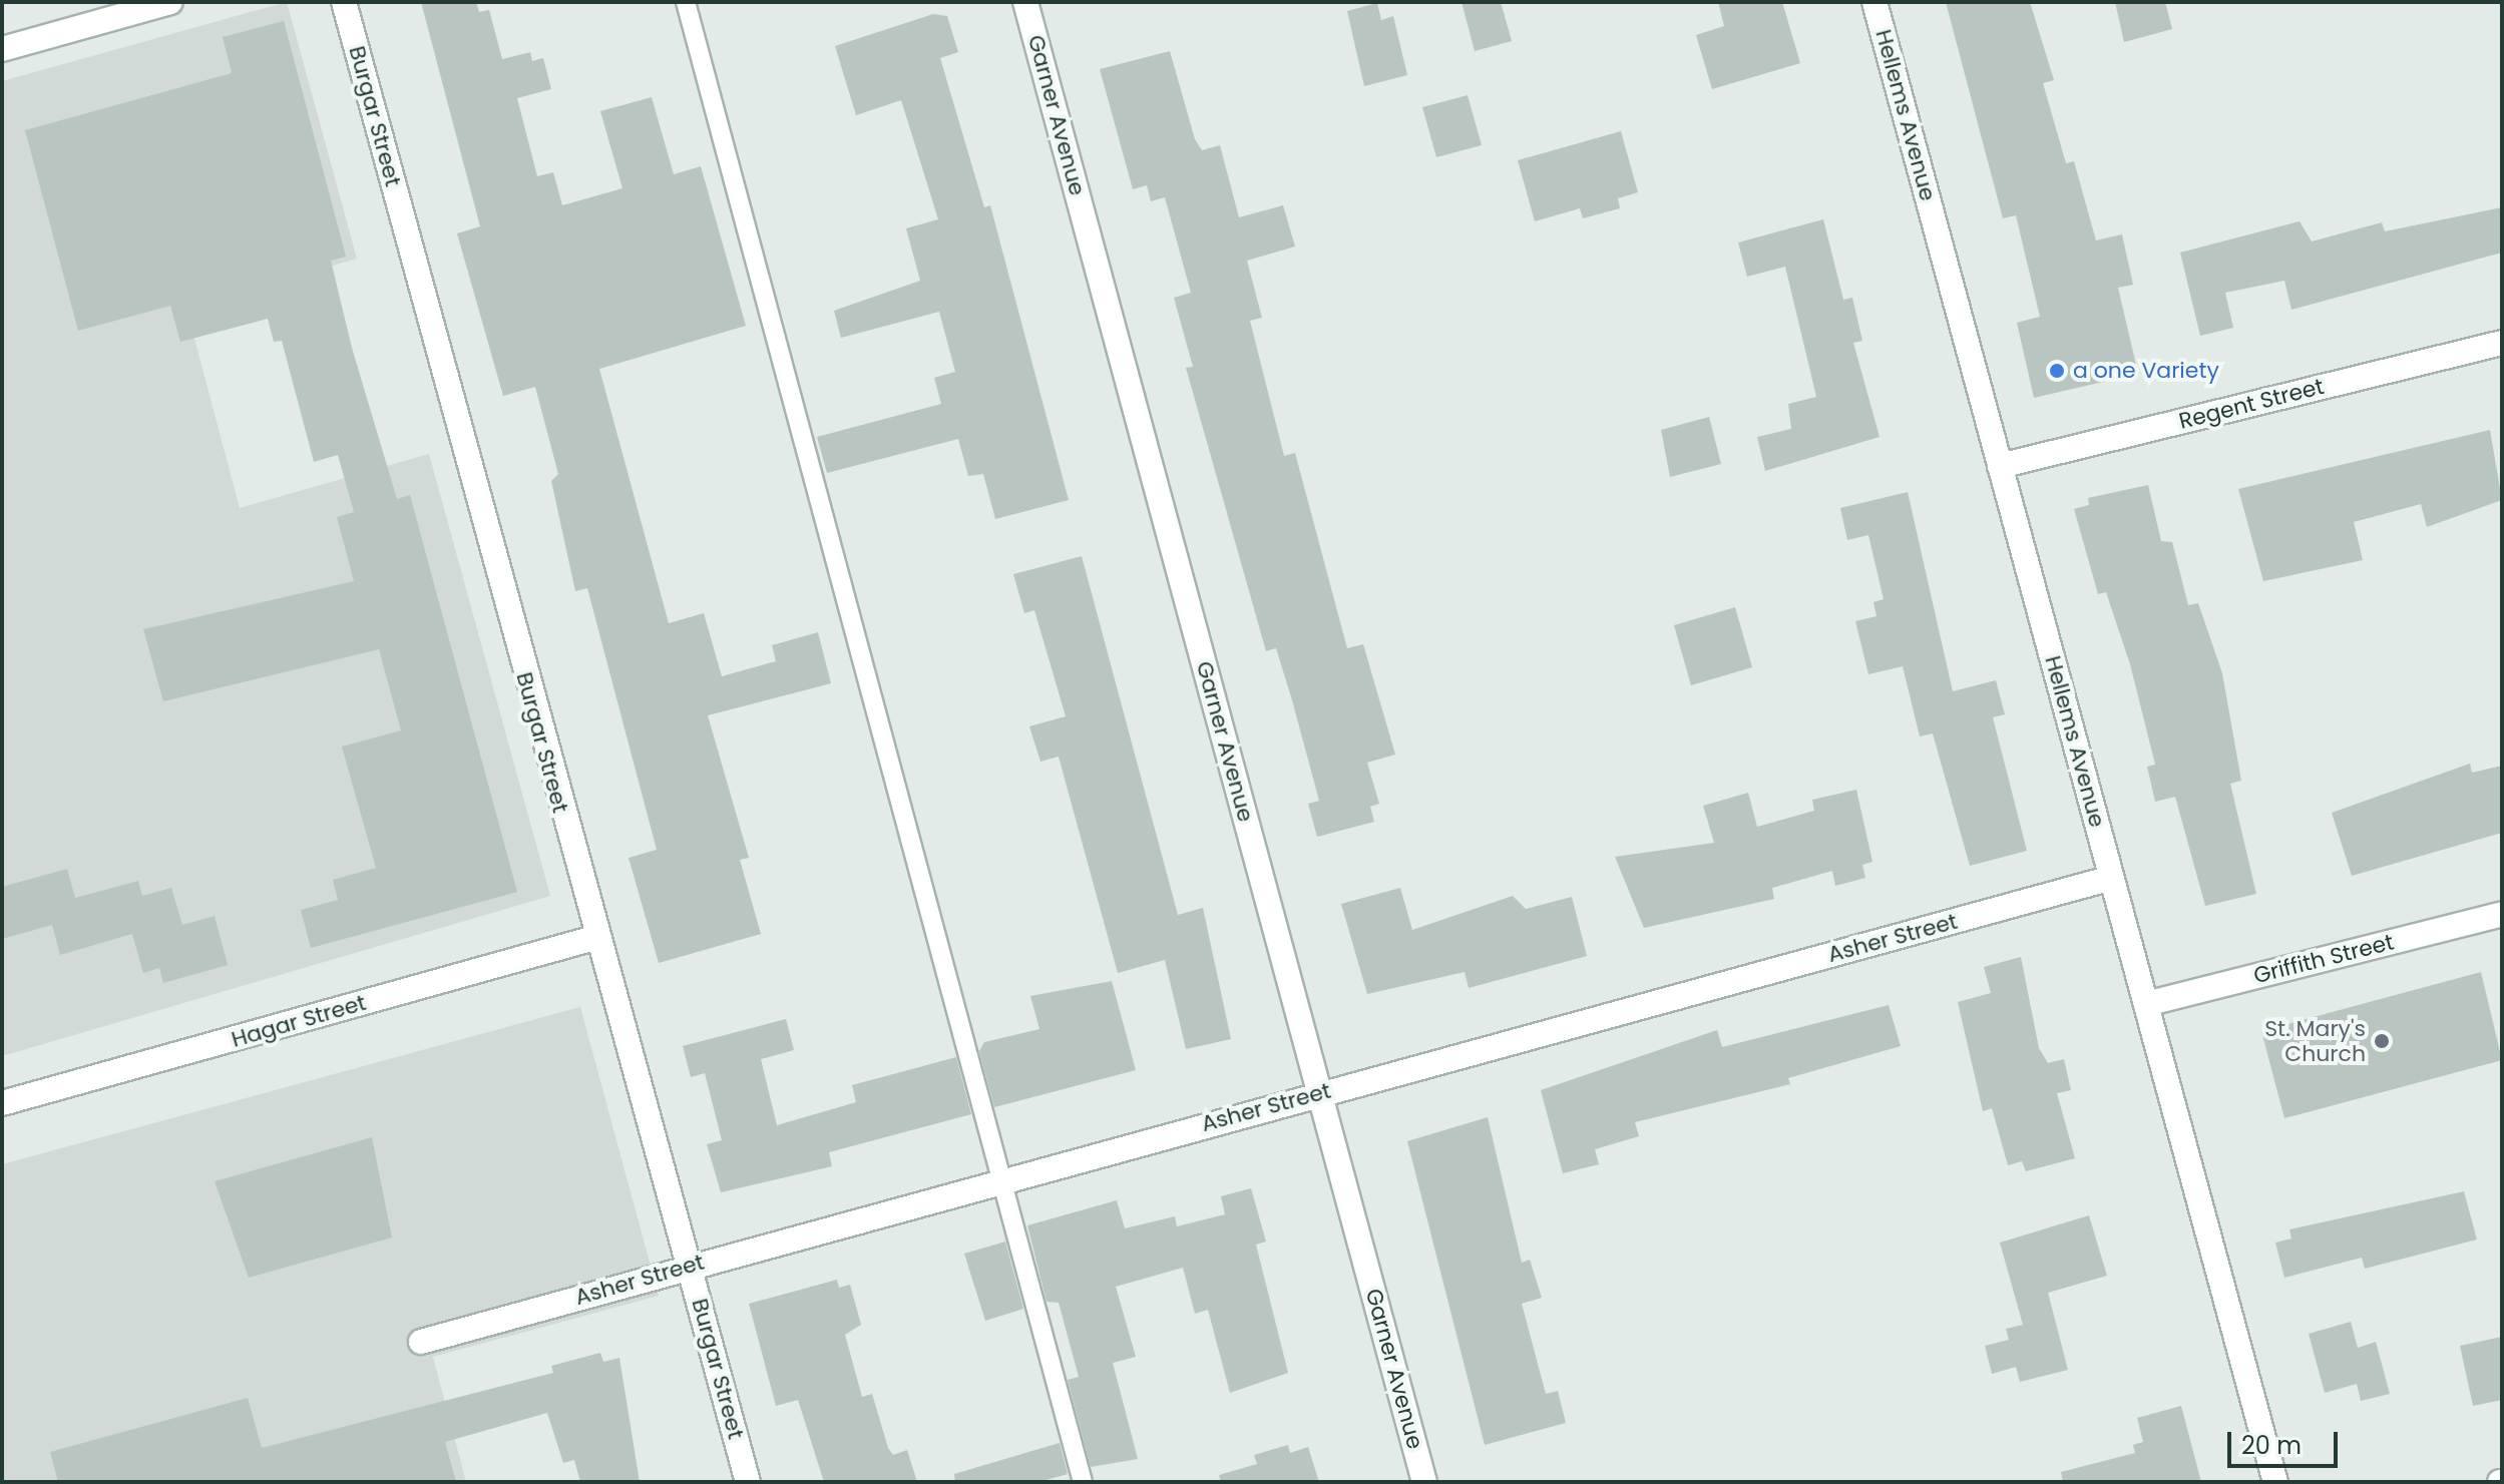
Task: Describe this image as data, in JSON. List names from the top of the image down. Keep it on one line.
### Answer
{"streets":{"street":["Garner Avenue","Hellems Avenue","Burgar Street","Regent Street","Asher Street","Griffith Street","Hagar Street"]},"crossings":[["Garner Avenue","Asher Street"],["Hellems Avenue","Regent Street"],["Hellems Avenue","Asher Street"],["Hellems Avenue","Griffith Street"],["Burgar Street","Asher Street"],["Burgar Street","Hagar Street"]],"places":["a one Variety","St. Mary's Church"],"scale_bar":"20 m"}
